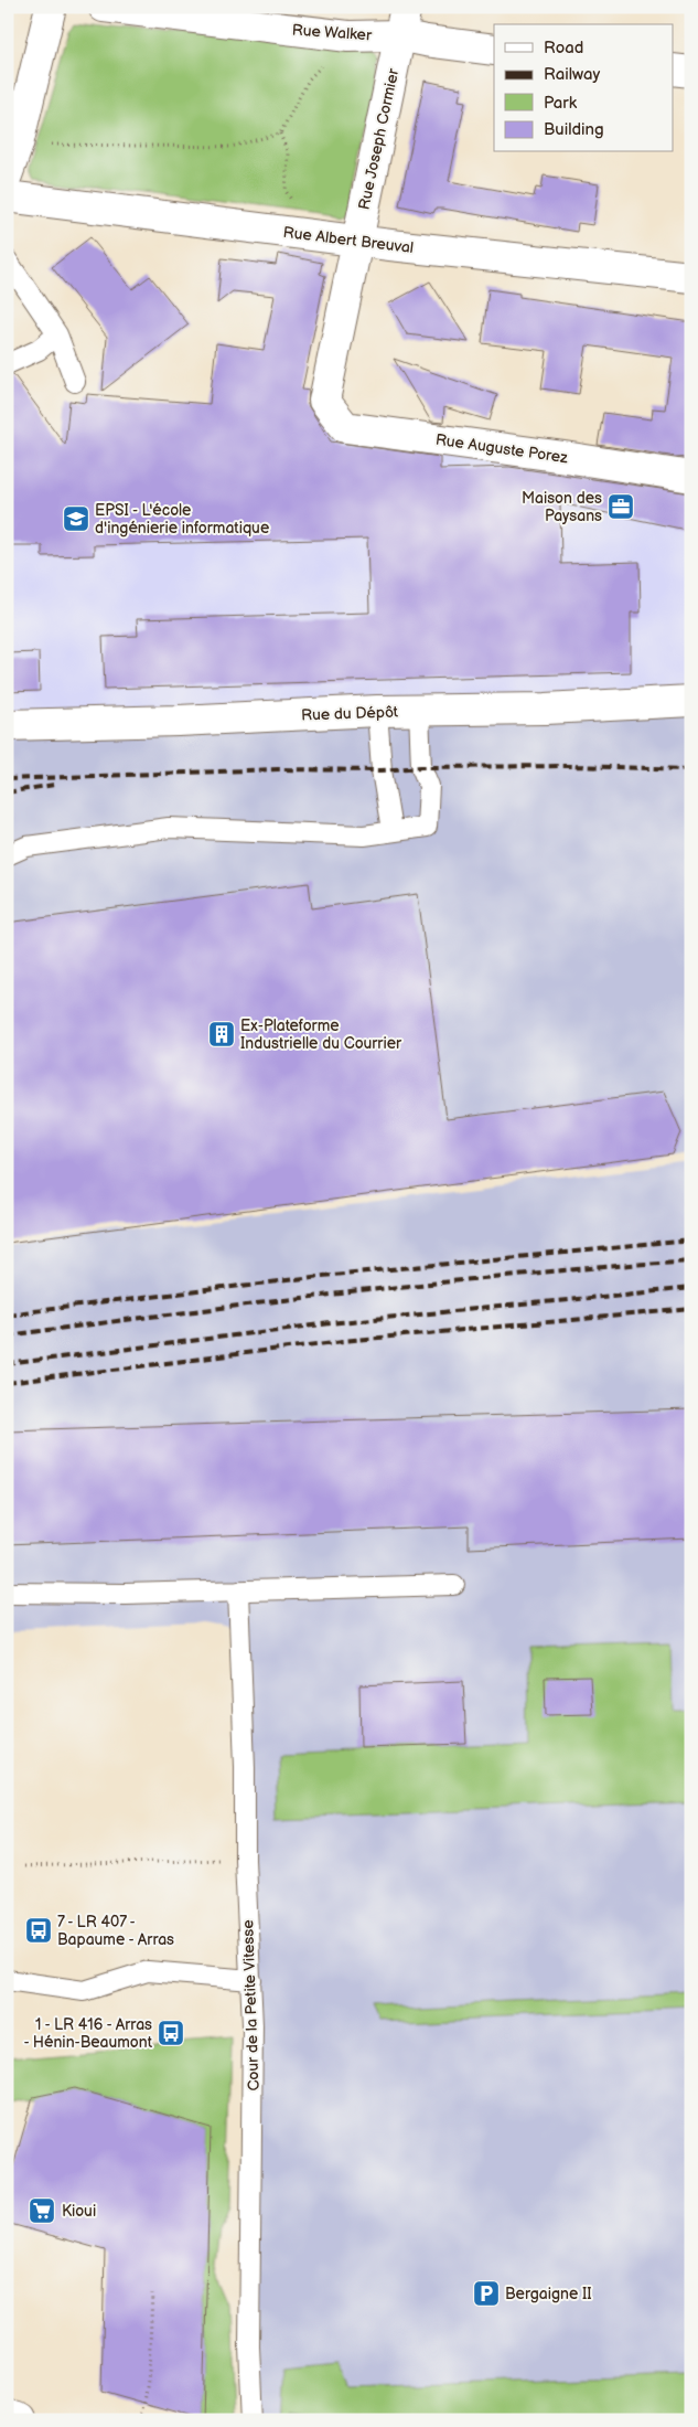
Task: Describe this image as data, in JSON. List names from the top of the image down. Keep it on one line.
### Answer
{"streets":{"street":["Rue Walker","Rue Joseph Cormier","Rue Albert Breuval","Rue Auguste Porez","Rue du Dépôt"],"lane":["Cour de la Petite Vitesse"]},"crossings":[["Rue Walker","Rue Joseph Cormier"],["Rue Joseph Cormier","Rue Albert Breuval"],["Rue Joseph Cormier","Rue Auguste Porez"]],"places":{"office":["Maison des Paysans"],"school or university":["EPSI - L'école d'ingénierie informatique"],"building":["Ex-Plateforme Industrielle du Courrier"],"bus stop":["7 - LR 407 - Bapaume - Arras","1 - LR 416 - Arras - Hénin-Beaumont"],"supermarket":["Kioui"],"parking":["Bergaigne II"]},"legend":["Road","Railway","Park","Building"]}
